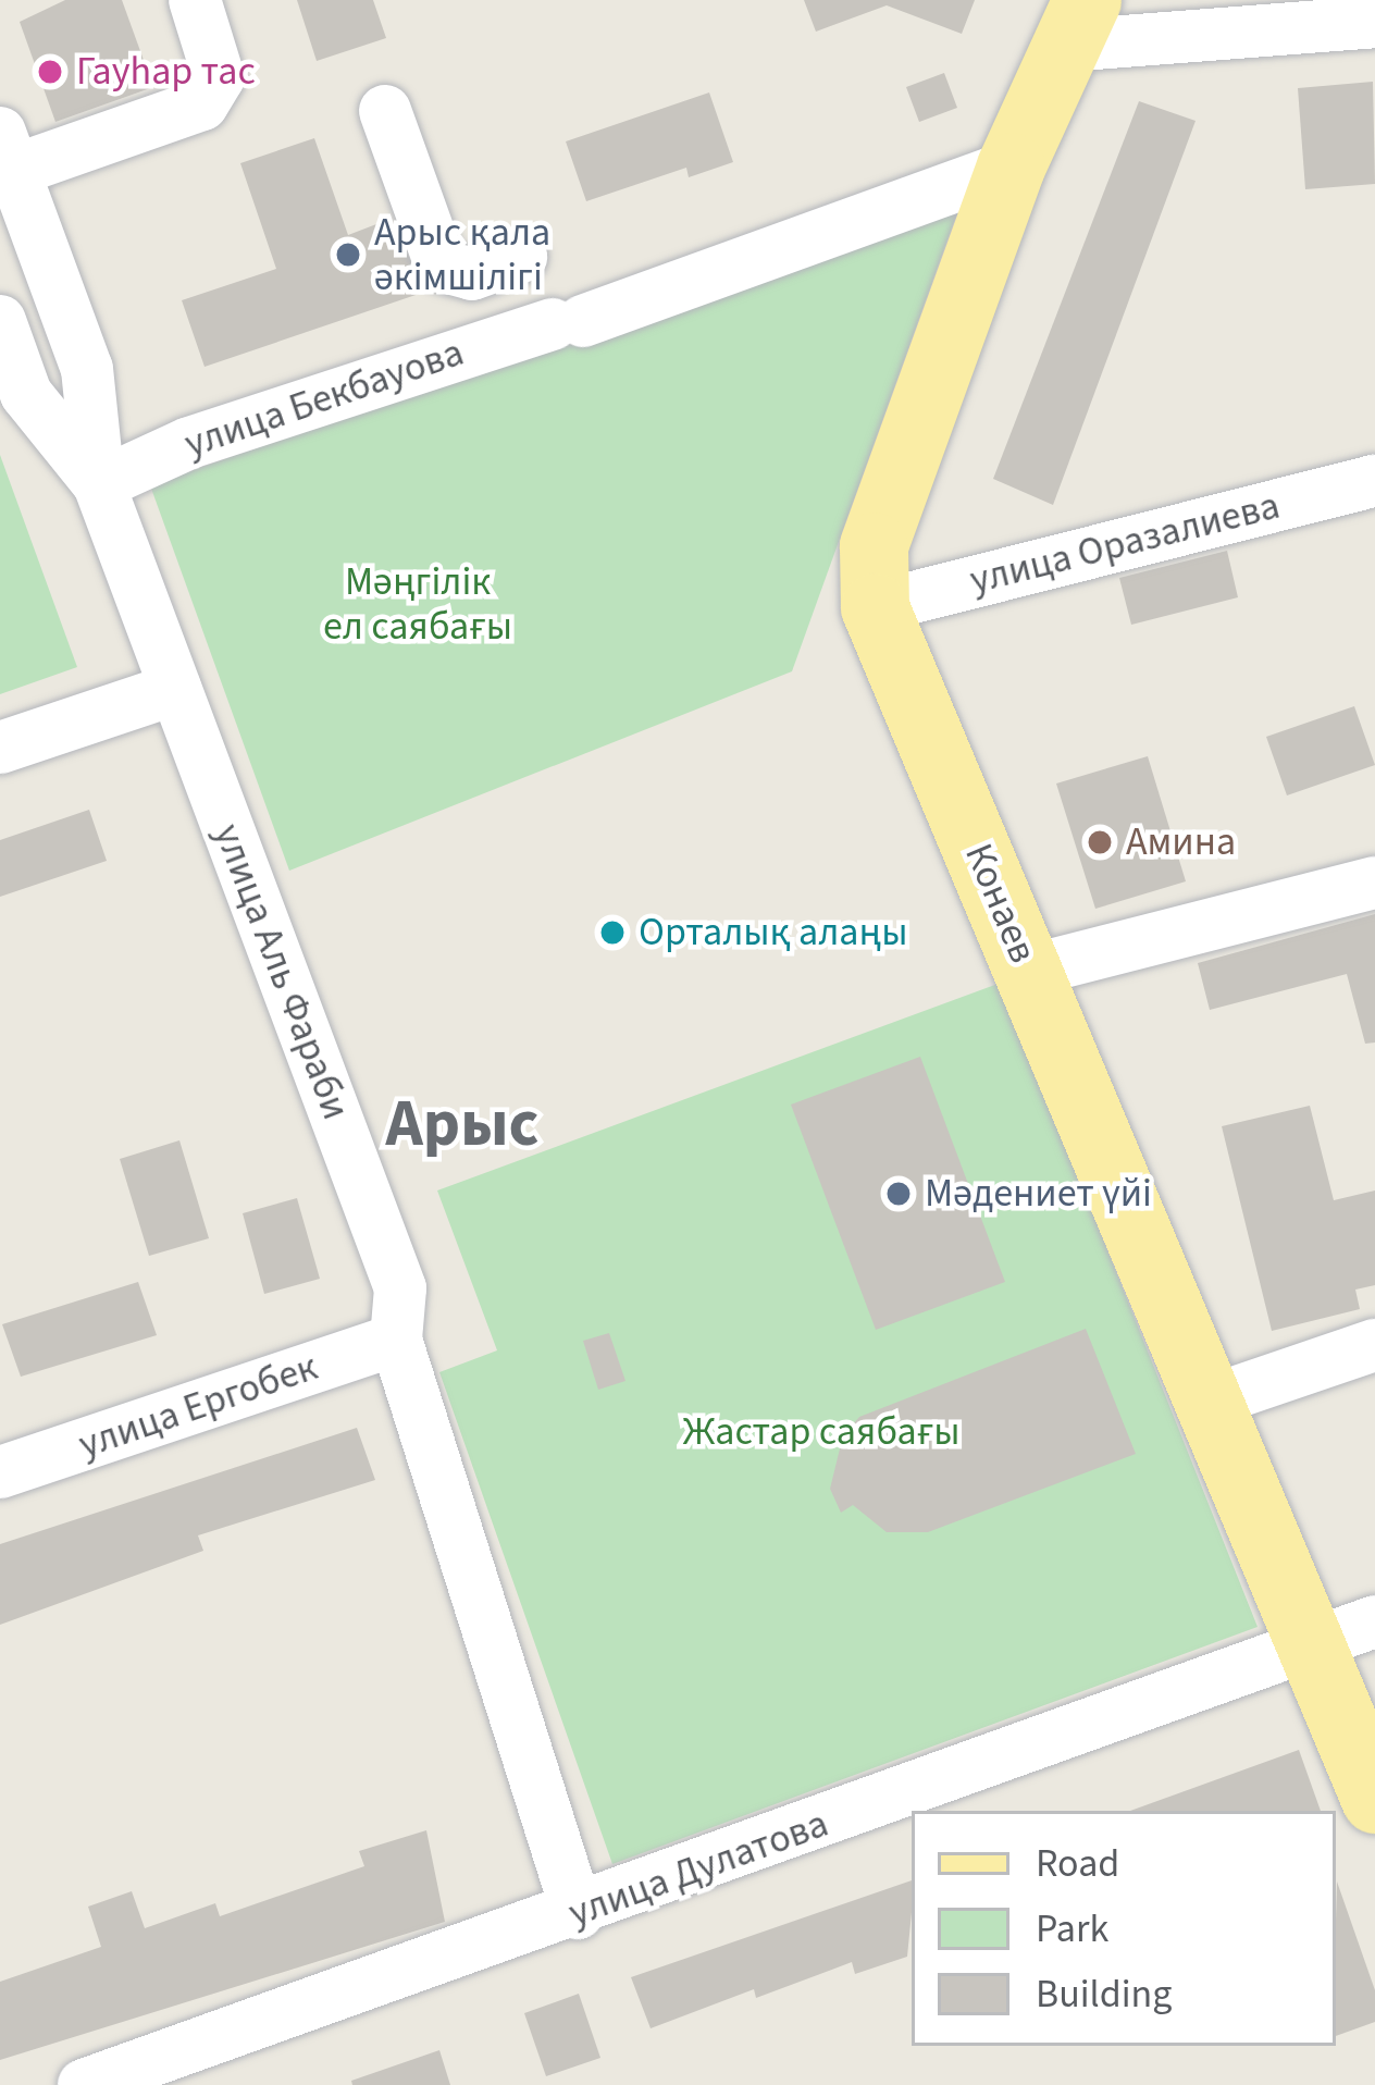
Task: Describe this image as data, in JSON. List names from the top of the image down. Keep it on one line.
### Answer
{"streets":{"main road":["Конаев"],"street":["улица Бекбауова","улица Оразалиева","улица Аль Фараби","улица Ергобек","улица Дулатова"]},"crossings":[["улица Бекбауова","Конаев"],["улица Бекбауова","улица Аль Фараби"],["улица Оразалиева","Конаев"],["Конаев","улица Дулатова"],["улица Аль Фараби","улица Ергобек"],["улица Аль Фараби","улица Дулатова"]],"districts":["Арыс"],"parks":["Мәңгілік ел саябағы","Жастар саябағы"],"places":["Гауһар тас","Арыс қала әкімшілігі","Амина","Орталық алаңы","Mәдениет үйі"],"legend":["Road","Park","Building"]}
